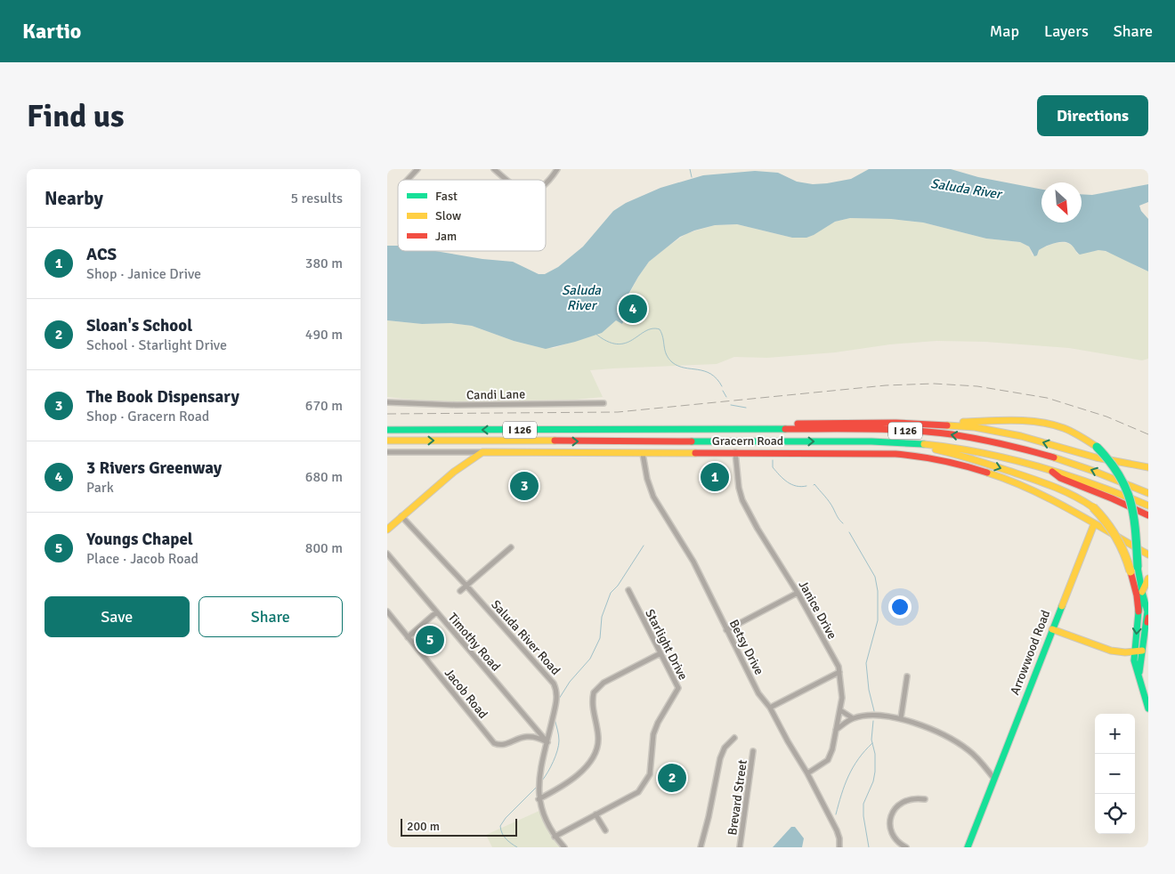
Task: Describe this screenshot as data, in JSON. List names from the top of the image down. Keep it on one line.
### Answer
{"streets":{"main road":["I 126","Gracern Road","Arrowwood Road"],"street":["Candi Lane","Janice Drive","Saluda River Road","Timothy Road","Starlight Drive","Betsy Drive","Jacob Road","Brevard Street"]},"crossings":[["Gracern Road","Janice Drive"],["Gracern Road","Betsy Drive"],["Gracern Road","Arrowwood Road"],["Janice Drive","Betsy Drive"],["Saluda River Road","Timothy Road"],["Saluda River Road","Starlight Drive"],["Saluda River Road","Jacob Road"],["Timothy Road","Jacob Road"]],"water":["Saluda River"],"legend":["Fast","Slow","Jam"],"scale_bar":"200 m","north":"bottom right","page":{"header":"Kartio","nav":["Map","Layers","Share"],"buttons":["Directions",["Save","Share"]],"title":"Find us","heading":["Nearby","5 results"],"list":[{"mark":"1","name":"ACS","note":"Shop · Janice Drive","value":"380 m"},{"mark":"2","name":"Sloan's School","note":"School · Starlight Drive","value":"490 m"},{"mark":"3","name":"The Book Dispensary","note":"Shop · Gracern Road","value":"670 m"},{"mark":"4","name":"3 Rivers Greenway","note":"Park","value":"680 m"},{"mark":"5","name":"Youngs Chapel","note":"Place · Jacob Road","value":"800 m"}],"pins":["4","1","3","5","2"],"map_buttons":["+","−"],"scale":"200 m"}}
